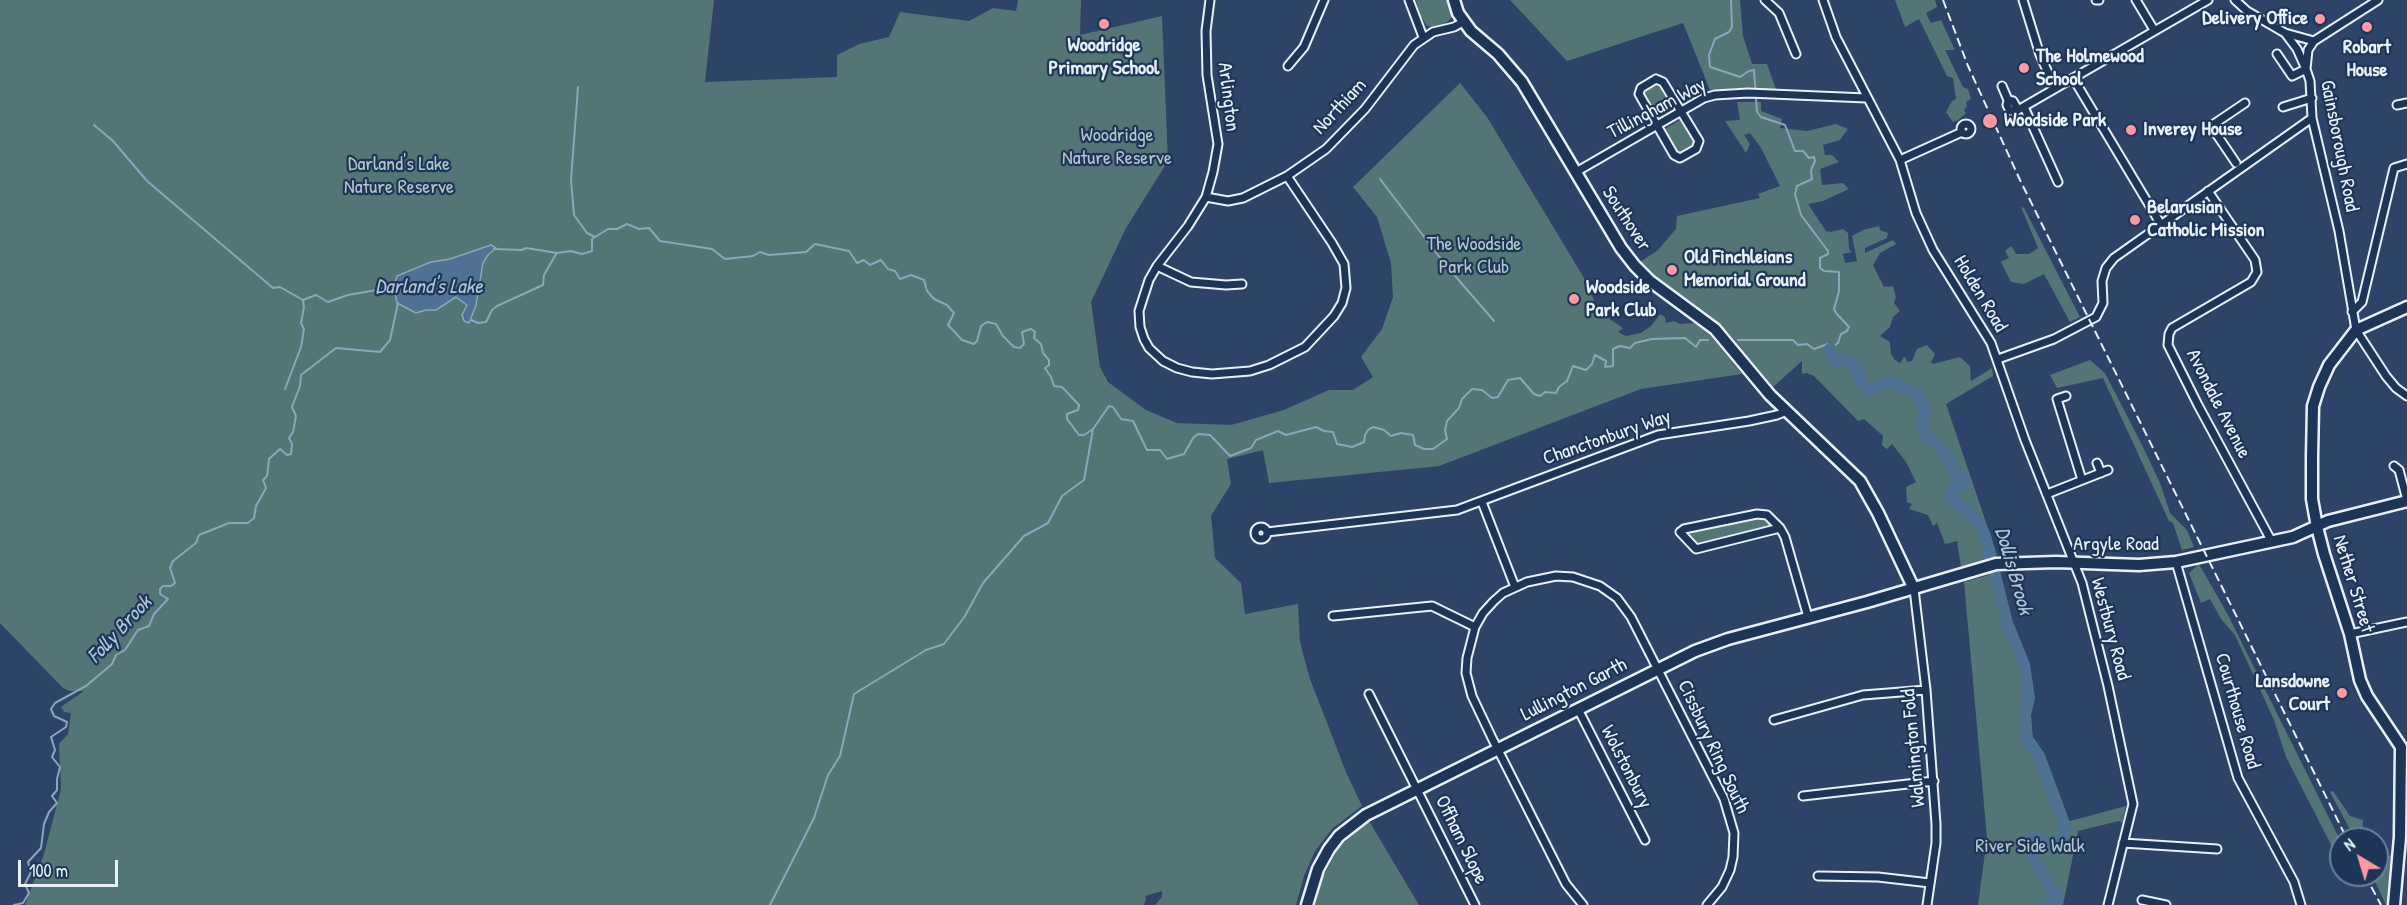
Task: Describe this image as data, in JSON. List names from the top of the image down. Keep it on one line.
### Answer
{"streets":{"street":["Arlington","Northiam","Tillingham Way","Gainsborough Road","Southover","Holden Road","Avondale Avenue","Chanctonbury Way","Argyle Road","Nether Street","Westbury Road","Lullington Garth","Courthouse Road","Cissbury Ring South","Walmington Fold","Wolstonbury","Offham Slope"]},"crossings":[["Arlington","Northiam"],["Northiam","Southover"],["Tillingham Way","Southover"],["Tillingham Way","Holden Road"],["Gainsborough Road","Holden Road"],["Gainsborough Road","Nether Street"],["Southover","Chanctonbury Way"],["Holden Road","Avondale Avenue"],["Holden Road","Westbury Road"],["Avondale Avenue","Argyle Road"],["Argyle Road","Nether Street"],["Argyle Road","Westbury Road"],["Argyle Road","Lullington Garth"],["Argyle Road","Courthouse Road"],["Argyle Road","Walmington Fold"],["Lullington Garth","Cissbury Ring South"],["Lullington Garth","Walmington Fold"],["Lullington Garth","Wolstonbury"],["Lullington Garth","Offham Slope"]],"water":["Darland's Lake","Dollis Brook","Folly Brook"],"parks":["Woodridge Nature Reserve","Darland's Lake Nature Reserve","The Woodside Park Club","River Side Walk"],"places":["Delivery Office","Woodridge Primary School","Robart House","The Holmewood School","Woodside Park","Inverey House","Belarusian Catholic Mission","Old Finchleians Memorial Ground","Woodside Park Club","Lansdowne Court"],"scale_bar":"100 m","north":"top left"}
